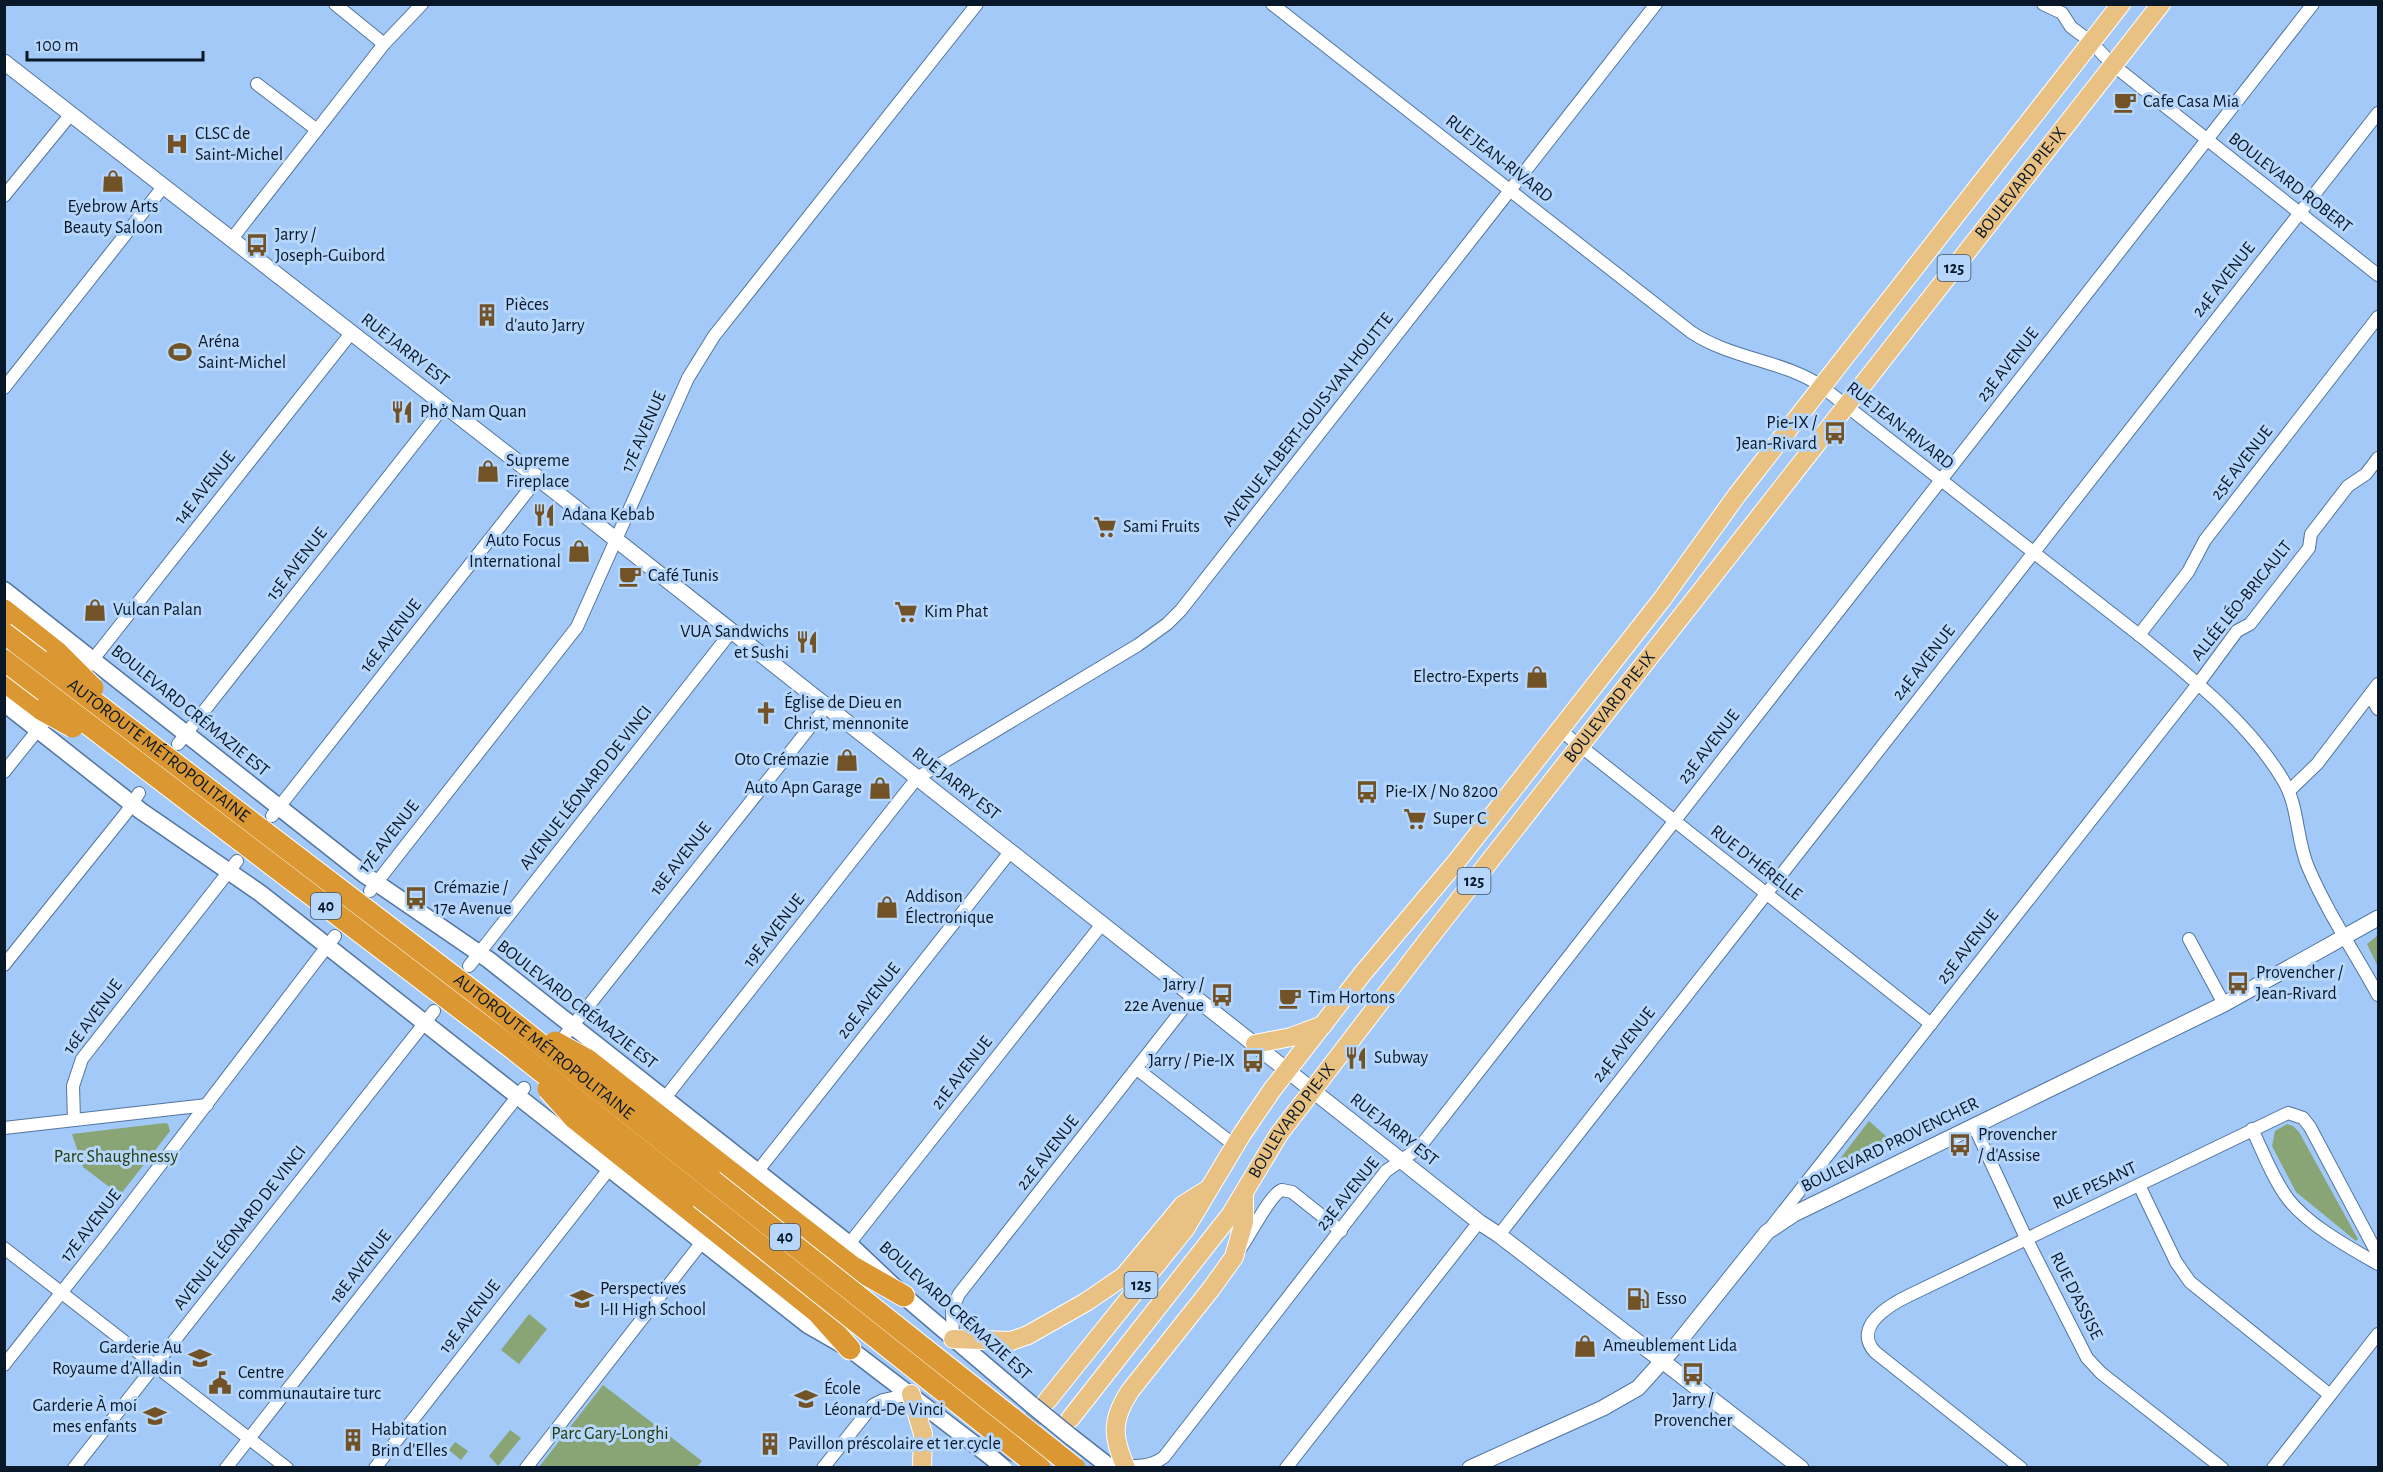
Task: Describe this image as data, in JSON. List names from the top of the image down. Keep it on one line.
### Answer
{"streets":{"highway":["AUTOROUTE MÉTROPOLITAINE","40"],"main road":["BOULEVARD PIE-IX","125","BOULEVARD CRÉMAZIE EST"],"street":["RUE JEAN-RIVARD","BOULEVARD ROBERT","24E AVENUE","RUE JARRY EST","23E AVENUE","AVENUE ALBERT-LOUIS-VAN HOUTTE","17E AVENUE","25E AVENUE","14E AVENUE","15E AVENUE","ALLÉE LÉO-BRICAULT","16E AVENUE","AVENUE LÉONARD DE VINCI","18E AVENUE","RUE D'HÉRELLE","19E AVENUE","20E AVENUE","21E AVENUE","BOULEVARD PROVENCHER","22E AVENUE","RUE PESANT","RUE D'ASSISE"]},"crossings":[["RUE JEAN-RIVARD","BOULEVARD PIE-IX"],["RUE JEAN-RIVARD","24E AVENUE"],["RUE JEAN-RIVARD","23E AVENUE"],["RUE JEAN-RIVARD","AVENUE ALBERT-LOUIS-VAN HOUTTE"],["RUE JEAN-RIVARD","25E AVENUE"],["RUE JEAN-RIVARD","ALLÉE LÉO-BRICAULT"],["RUE JEAN-RIVARD","BOULEVARD PROVENCHER"],["BOULEVARD ROBERT","BOULEVARD PIE-IX"],["BOULEVARD ROBERT","24E AVENUE"],["BOULEVARD ROBERT","23E AVENUE"],["BOULEVARD PIE-IX","RUE JARRY EST"],["BOULEVARD PIE-IX","BOULEVARD CRÉMAZIE EST"],["BOULEVARD PIE-IX","RUE D'HÉRELLE"],["24E AVENUE","RUE JARRY EST"],["24E AVENUE","RUE D'HÉRELLE"],["RUE JARRY EST","23E AVENUE"],["RUE JARRY EST","AVENUE ALBERT-LOUIS-VAN HOUTTE"],["RUE JARRY EST","17E AVENUE"],["RUE JARRY EST","14E AVENUE"],["RUE JARRY EST","15E AVENUE"],["RUE JARRY EST","16E AVENUE"],["RUE JARRY EST","AVENUE LÉONARD DE VINCI"],["RUE JARRY EST","18E AVENUE"],["RUE JARRY EST","19E AVENUE"],["RUE JARRY EST","20E AVENUE"],["RUE JARRY EST","21E AVENUE"],["RUE JARRY EST","BOULEVARD PROVENCHER"],["RUE JARRY EST","22E AVENUE"],["23E AVENUE","BOULEVARD CRÉMAZIE EST"],["23E AVENUE","RUE D'HÉRELLE"],["AVENUE ALBERT-LOUIS-VAN HOUTTE","19E AVENUE"],["17E AVENUE","BOULEVARD CRÉMAZIE EST"],["25E AVENUE","ALLÉE LÉO-BRICAULT"],["25E AVENUE","RUE D'HÉRELLE"],["25E AVENUE","BOULEVARD PROVENCHER"],["14E AVENUE","BOULEVARD CRÉMAZIE EST"],["15E AVENUE","BOULEVARD CRÉMAZIE EST"],["16E AVENUE","BOULEVARD CRÉMAZIE EST"],["BOULEVARD CRÉMAZIE EST","AVENUE LÉONARD DE VINCI"],["BOULEVARD CRÉMAZIE EST","18E AVENUE"],["BOULEVARD CRÉMAZIE EST","19E AVENUE"],["BOULEVARD CRÉMAZIE EST","20E AVENUE"],["BOULEVARD CRÉMAZIE EST","21E AVENUE"],["BOULEVARD CRÉMAZIE EST","22E AVENUE"],["BOULEVARD PROVENCHER","RUE D'ASSISE"],["RUE PESANT","RUE D'ASSISE"]],"parks":["Parc Shaughnessy","Parc Gary-Longhi"],"places":{"cafe":["Cafe Casa Mia","Café Tunis","Tim Hortons"],"hospital":["CLSC de Saint-Michel"],"shop":["Eyebrow Arts Beauty Saloon","Supreme Fireplace","Auto Focus International","Vulcan Palan","Electro-Experts","Oto Crémazie","Auto Apn Garage","Addison Électronique","Ameublement Lida"],"bus stop":["Jarry / Joseph-Guibord","Pie-IX / Jean-Rivard","Pie-IX / No 8200","Crémazie / 17e Avenue","Provencher / Jean-Rivard","Jarry / 22e Avenue","Jarry / Pie-IX","Provencher / d'Assise","Jarry / Provencher"],"building":["Pièces d'auto Jarry","Habitation Brin d'Elles","Pavillon préscolaire et 1er cycle"],"sports":["Aréna Saint-Michel"],"restaurant":["Phở Nam Quan","Adana Kebab","VUA Sandwichs et Sushi","Subway"],"supermarket":["Sami Fruits","Kim Phat","Super C"],"church":["Église de Dieu en Christ, mennonite"],"school or university":["Perspectives I-II High School","Garderie Au Royaume d'Alladin","École Léonard-De Vinci","Garderie À moi mes enfants"],"fuel station":["Esso"],"public building":["Centre communautaire turc"]},"scale_bar":"100 m"}
